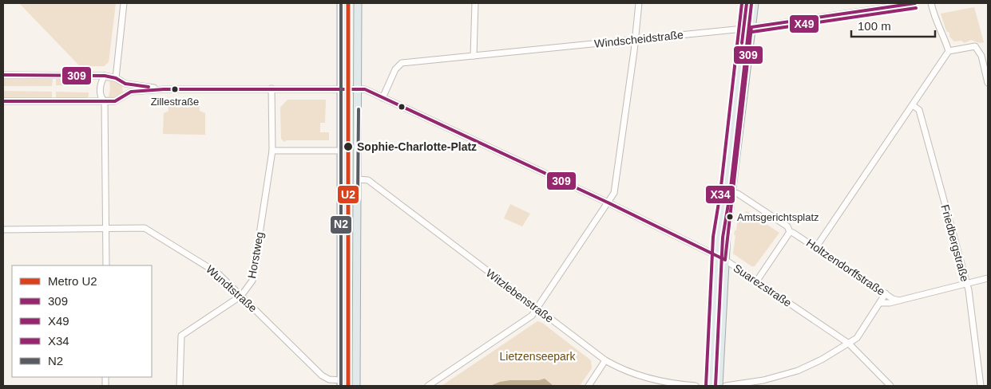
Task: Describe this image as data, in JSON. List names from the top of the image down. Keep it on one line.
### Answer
{"streets":{"street":["Windscheidstraße","Friedbergstraße","Horstweg","Holtzendorffstraße","Suarezstraße","Wundtstraße","Witzlebenstraße"]},"crossings":[["Windscheidstraße","Suarezstraße"],["Friedbergstraße","Holtzendorffstraße"],["Horstweg","Suarezstraße"],["Horstweg","Wundtstraße"]],"parks":["Lietzenseepark"],"places":["Zillestraße","Sophie-Charlotte-Platz","Amtsgerichtsplatz"],"lines":["metro line U2","transit line 309","transit line X34","transit line N2","transit line X49"],"legend":["Metro U2","309","X49","X34","N2"],"scale_bar":"100 m"}
